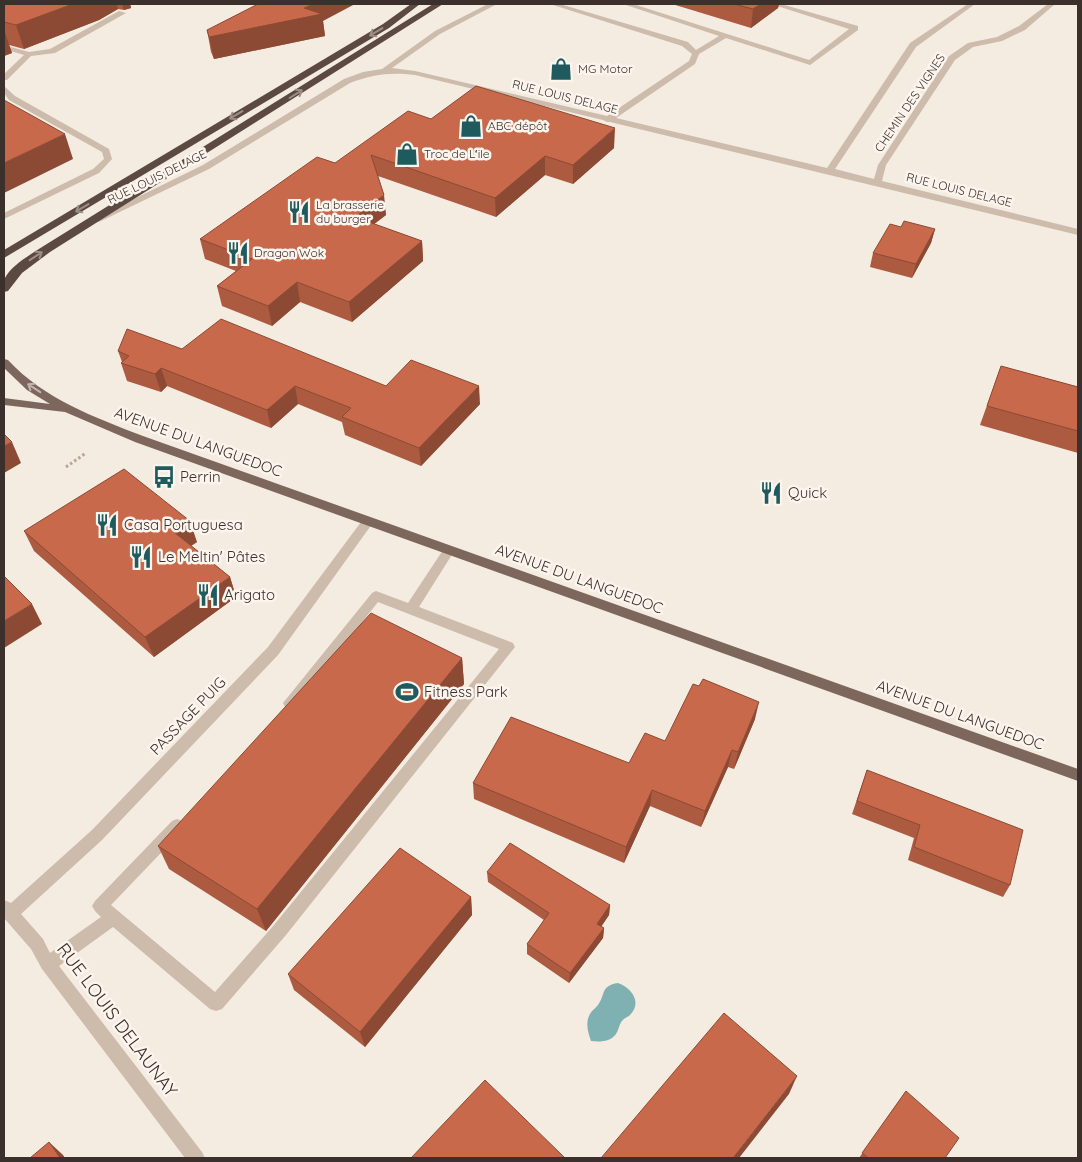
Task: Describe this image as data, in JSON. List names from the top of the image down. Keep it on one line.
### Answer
{"streets":{"main road":["AVENUE DU LANGUEDOC"],"street":["RUE LOUIS DELAGE","CHEMIN DES VIGNES","PASSAGE PUIG","RUE LOUIS DELAUNAY"]},"crossings":[["RUE LOUIS DELAGE","CHEMIN DES VIGNES"],["AVENUE DU LANGUEDOC","PASSAGE PUIG"],["PASSAGE PUIG","RUE LOUIS DELAUNAY"]],"places":{"shop":["MG Motor","ABC dépôt","Troc de L'ile"],"restaurant":["La brasserie du burger","Dragon Wok","Quick","Casa Portuguesa","Le Meltin' Pâtes","Arigato"],"bus stop":["Perrin"],"sports":["Fitness Park"]}}
